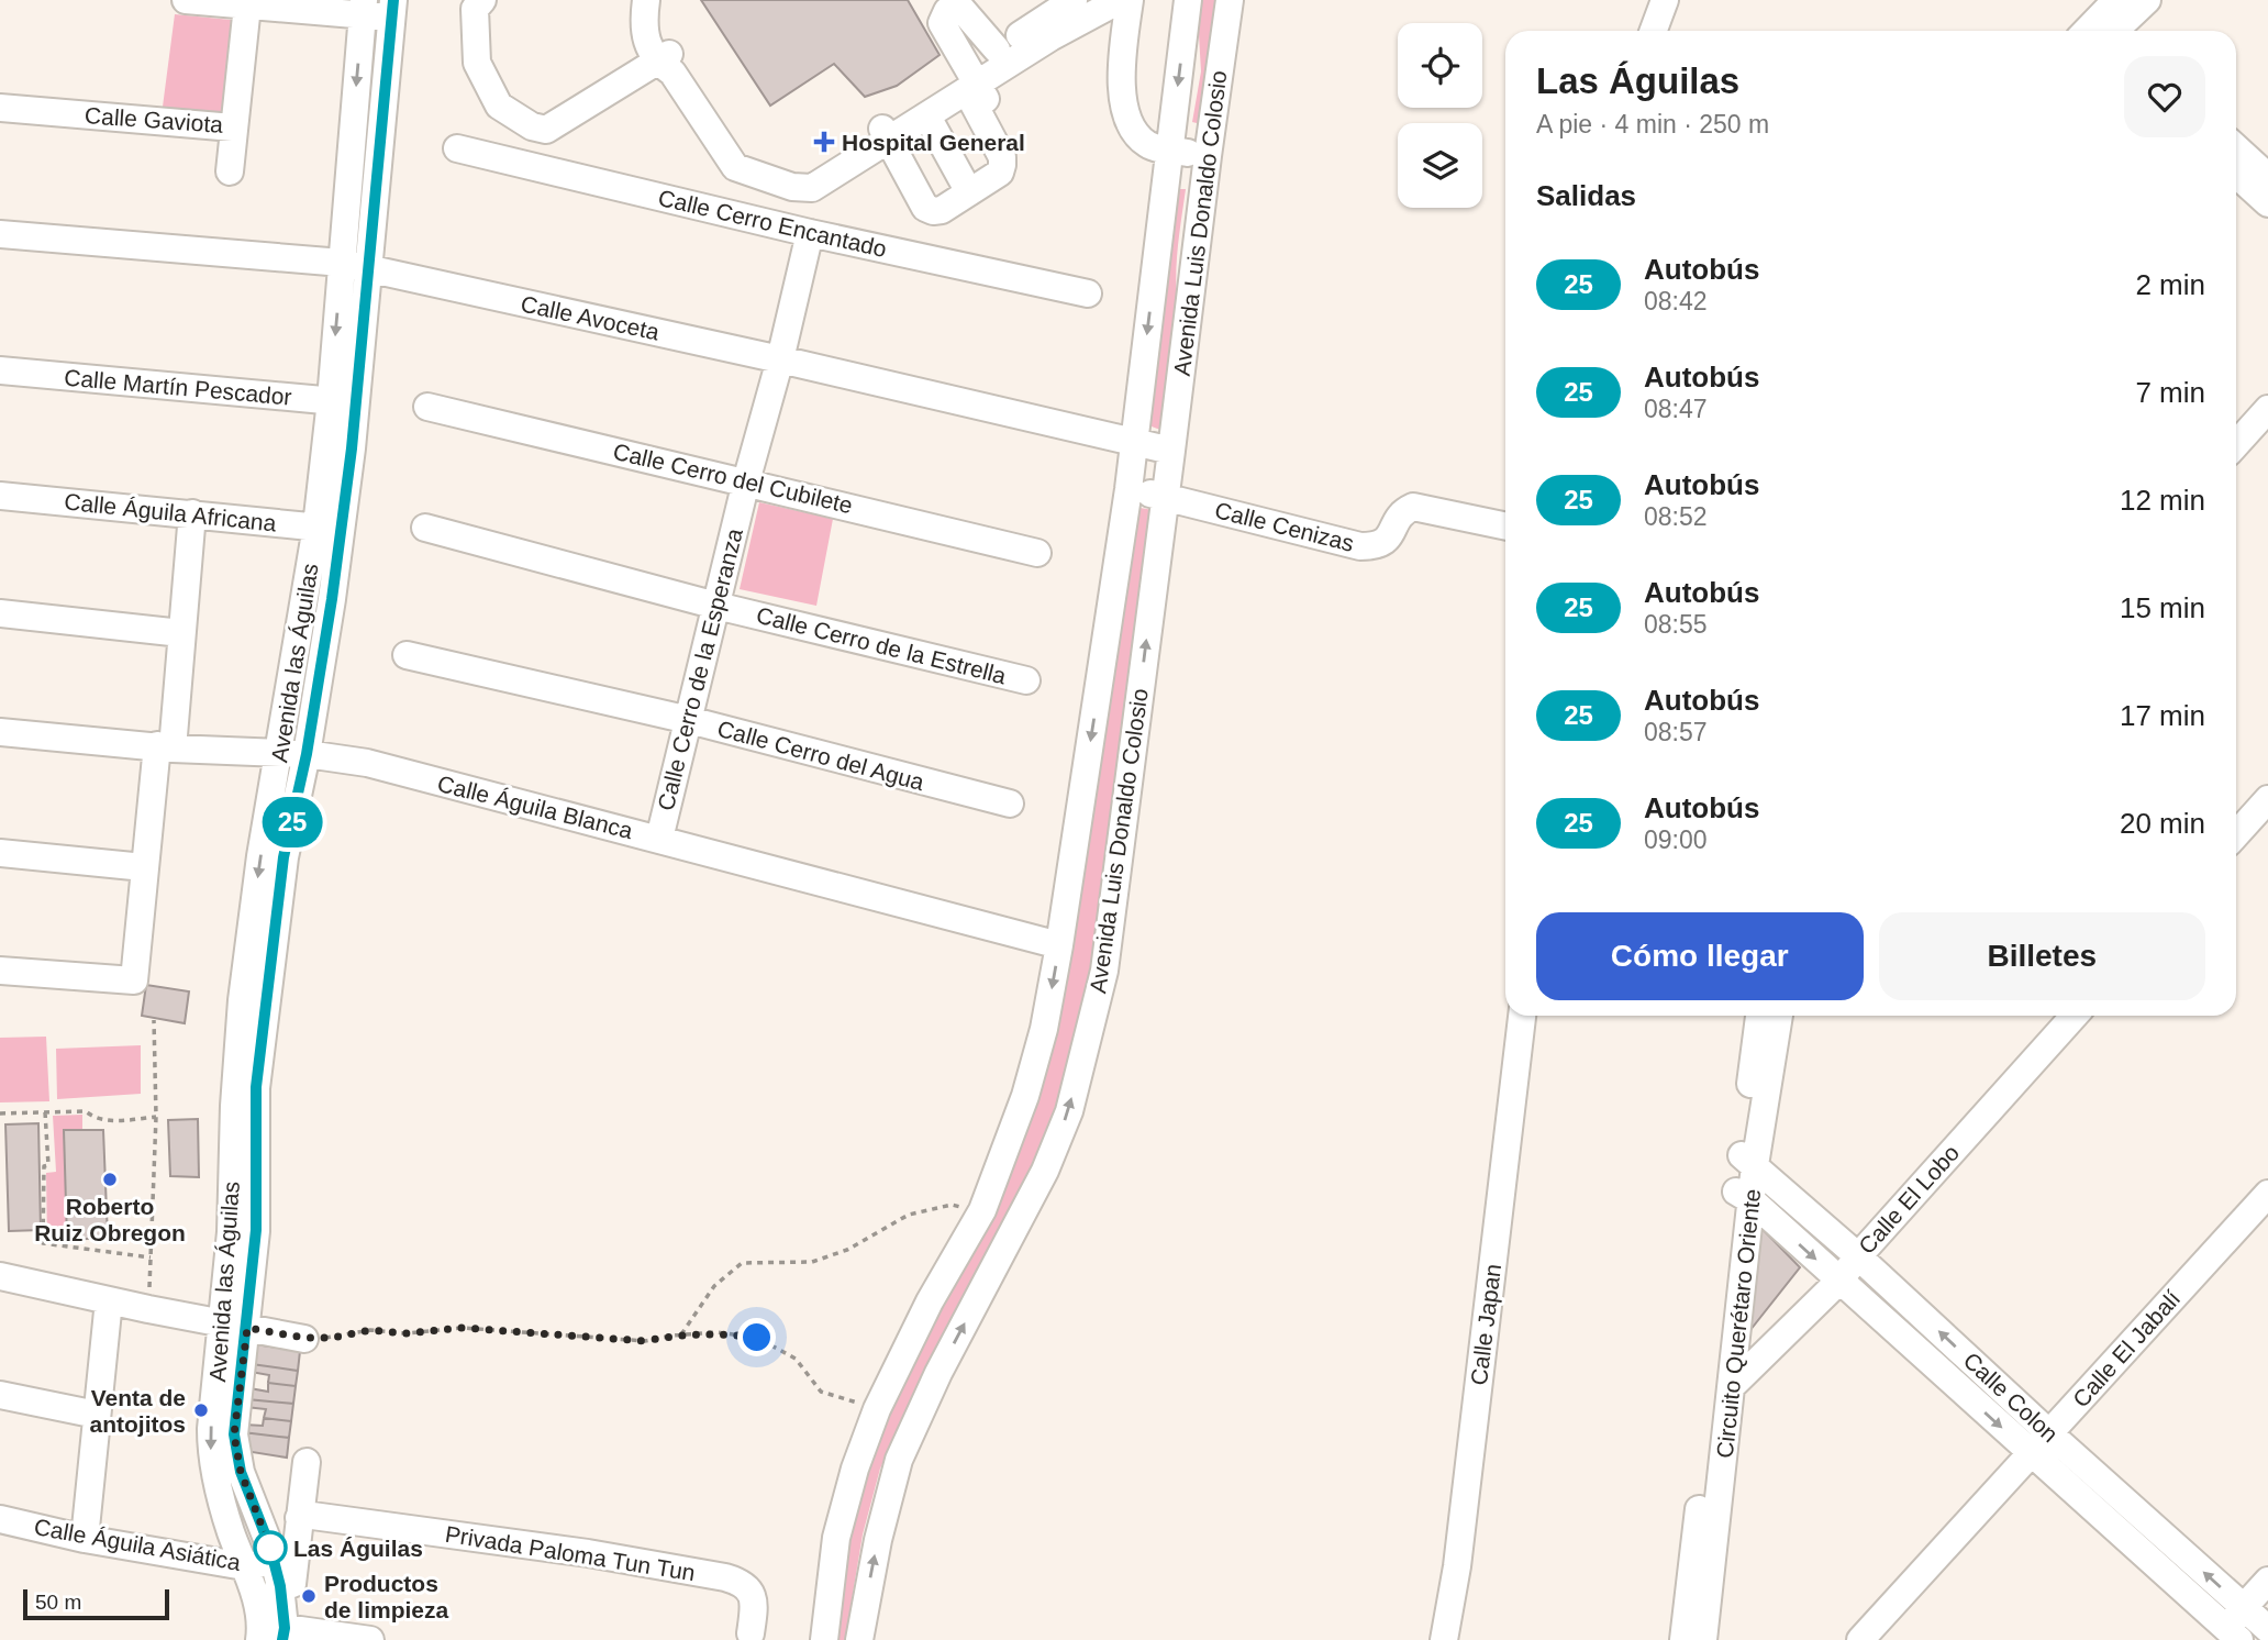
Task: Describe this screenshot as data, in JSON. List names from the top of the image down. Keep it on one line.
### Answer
{"streets":{"street":["Calle Gaviota","Calle Cerro Encantado","Avenida Luis Donaldo Colosio","Calle Avoceta","Calle Martín Pescador","Calle Cerro del Cubilete","Calle Águila Africana","Calle Cenizas","Calle Cerro de la Estrella","Avenida las Águilas","Calle Cerro de la Esperanza","Calle Cerro del Agua","Calle Águila Blanca","Calle El Lobo","Circuito Querétaro Oriente","Calle Japan","Calle El Jabalí","Calle Colon","Calle Águila Asiática","Privada Paloma Tun Tun"]},"crossings":[["Calle Cerro Encantado","Calle Cerro de la Esperanza"],["Avenida Luis Donaldo Colosio","Calle Avoceta"],["Avenida Luis Donaldo Colosio","Calle Cenizas"],["Avenida Luis Donaldo Colosio","Calle Águila Blanca"],["Calle Avoceta","Avenida las Águilas"],["Calle Avoceta","Calle Cerro de la Esperanza"],["Calle Martín Pescador","Avenida las Águilas"],["Calle Cerro del Cubilete","Calle Cerro de la Esperanza"],["Calle Águila Africana","Avenida las Águilas"],["Calle Cerro de la Estrella","Calle Cerro de la Esperanza"],["Avenida las Águilas","Calle Águila Blanca"],["Avenida las Águilas","Calle Águila Asiática"],["Calle Cerro de la Esperanza","Calle Cerro del Agua"],["Calle Cerro de la Esperanza","Calle Águila Blanca"],["Calle El Lobo","Circuito Querétaro Oriente"],["Calle El Lobo","Calle Colon"],["Circuito Querétaro Oriente","Calle Colon"],["Calle El Jabalí","Calle Colon"]],"places":{"health":["Hospital General"],"other":["Roberto Ruiz Obregon","Venta de antojitos","Las Águilas","Productos de limpieza"]},"lines":["bus line 25"],"scale_bar":"50 m","page":{"on_map":"25","heading":[["Las Águilas","A pie · 4 min · 250 m"],"Salidas"],"list":[{"mark":"25","name":"Autobús","note":"08:42","value":"2 min"},{"mark":"25","name":"Autobús","note":"08:47","value":"7 min"},{"mark":"25","name":"Autobús","note":"08:52","value":"12 min"},{"mark":"25","name":"Autobús","note":"08:55","value":"15 min"},{"mark":"25","name":"Autobús","note":"08:57","value":"17 min"},{"mark":"25","name":"Autobús","note":"09:00","value":"20 min"}],"buttons":["Cómo llegar","Billetes"],"scale":"50 m"}}
